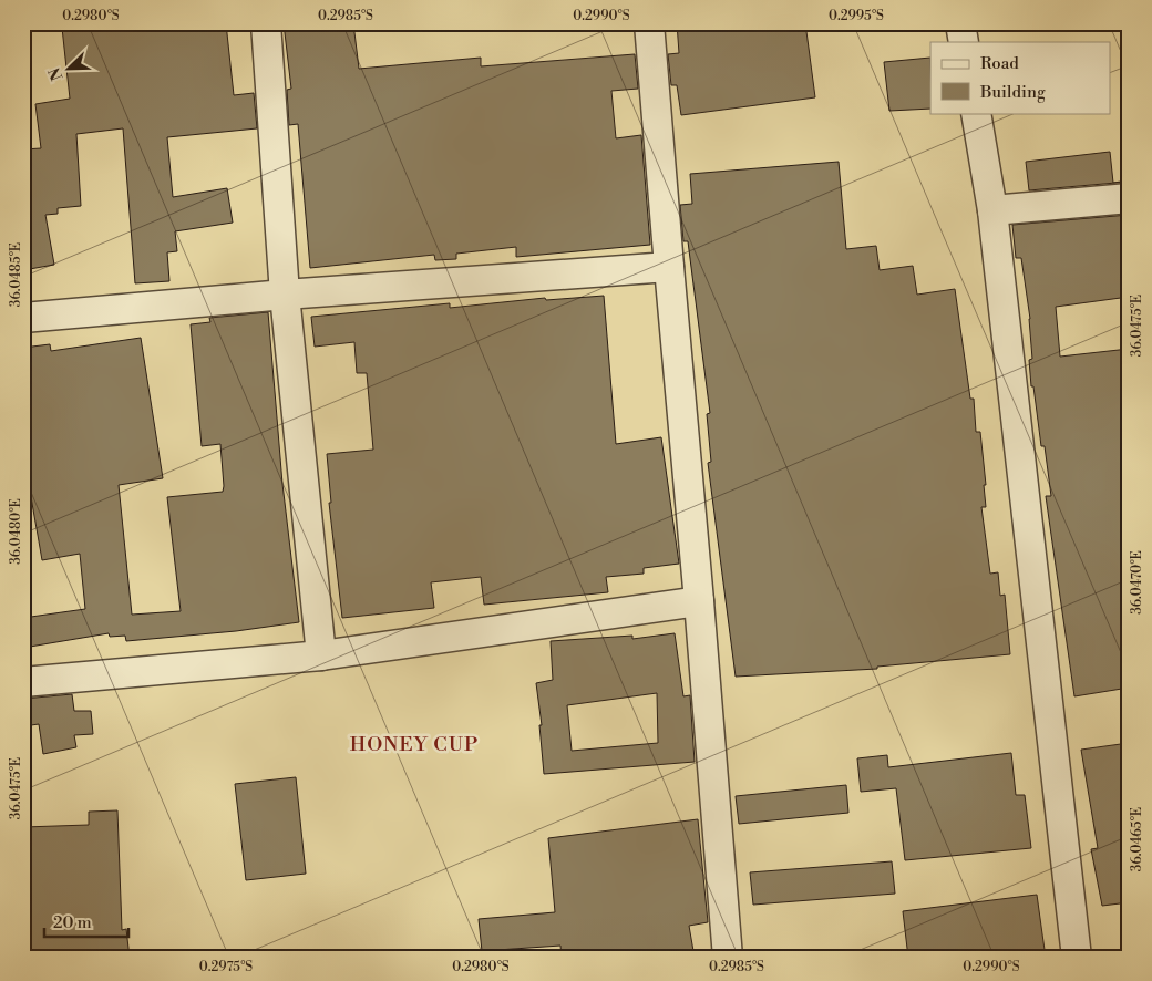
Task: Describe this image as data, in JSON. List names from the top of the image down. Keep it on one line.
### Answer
{"districts":["HONEY CUP"],"legend":["Road","Building"],"scale_bar":"20 m","north":"bottom left","coordinates":["0.2980°S","0.2985°S","0.2990°S","0.2995°S","36.0485°E","36.0475°E","36.0480°E","36.0470°E","36.0465°E","0.2975°S"]}
